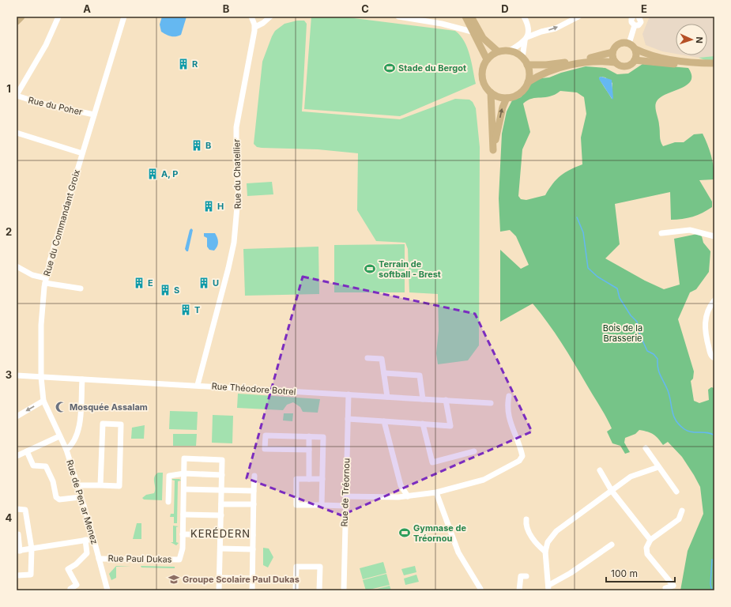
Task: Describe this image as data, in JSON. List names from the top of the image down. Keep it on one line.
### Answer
{"streets":{"street":["Rue du Poher","Rue du Chatellier","Rue du Commandant Groix","Rue Théodore Botrel","Rue de Tréornou","Rue de Pen ar Menez","Rue Paul Dukas"]},"crossings":[["Rue du Poher","Rue du Commandant Groix"],["Rue du Chatellier","Rue Théodore Botrel"],["Rue du Commandant Groix","Rue Théodore Botrel"],["Rue du Commandant Groix","Rue de Pen ar Menez"],["Rue Théodore Botrel","Rue de Tréornou"],["Rue Théodore Botrel","Rue de Pen ar Menez"],["Rue de Pen ar Menez","Rue Paul Dukas"]],"districts":["KERÉDERN"],"parks":["Bois de la Brasserie"],"places":{"building":["R","B","A, P","H","E","U","S","T"],"sports":["Stade du Bergot","Terrain de softball - Brest","Gymnase de Tréornou"],"mosque":["Mosquée Assalam"],"school or university":["Groupe Scolaire Paul Dukas"]},"scale_bar":"100 m","north":"right","grid":{"columns":["A","B","C","D","E"],"rows":["1","2","3","4"]}}
